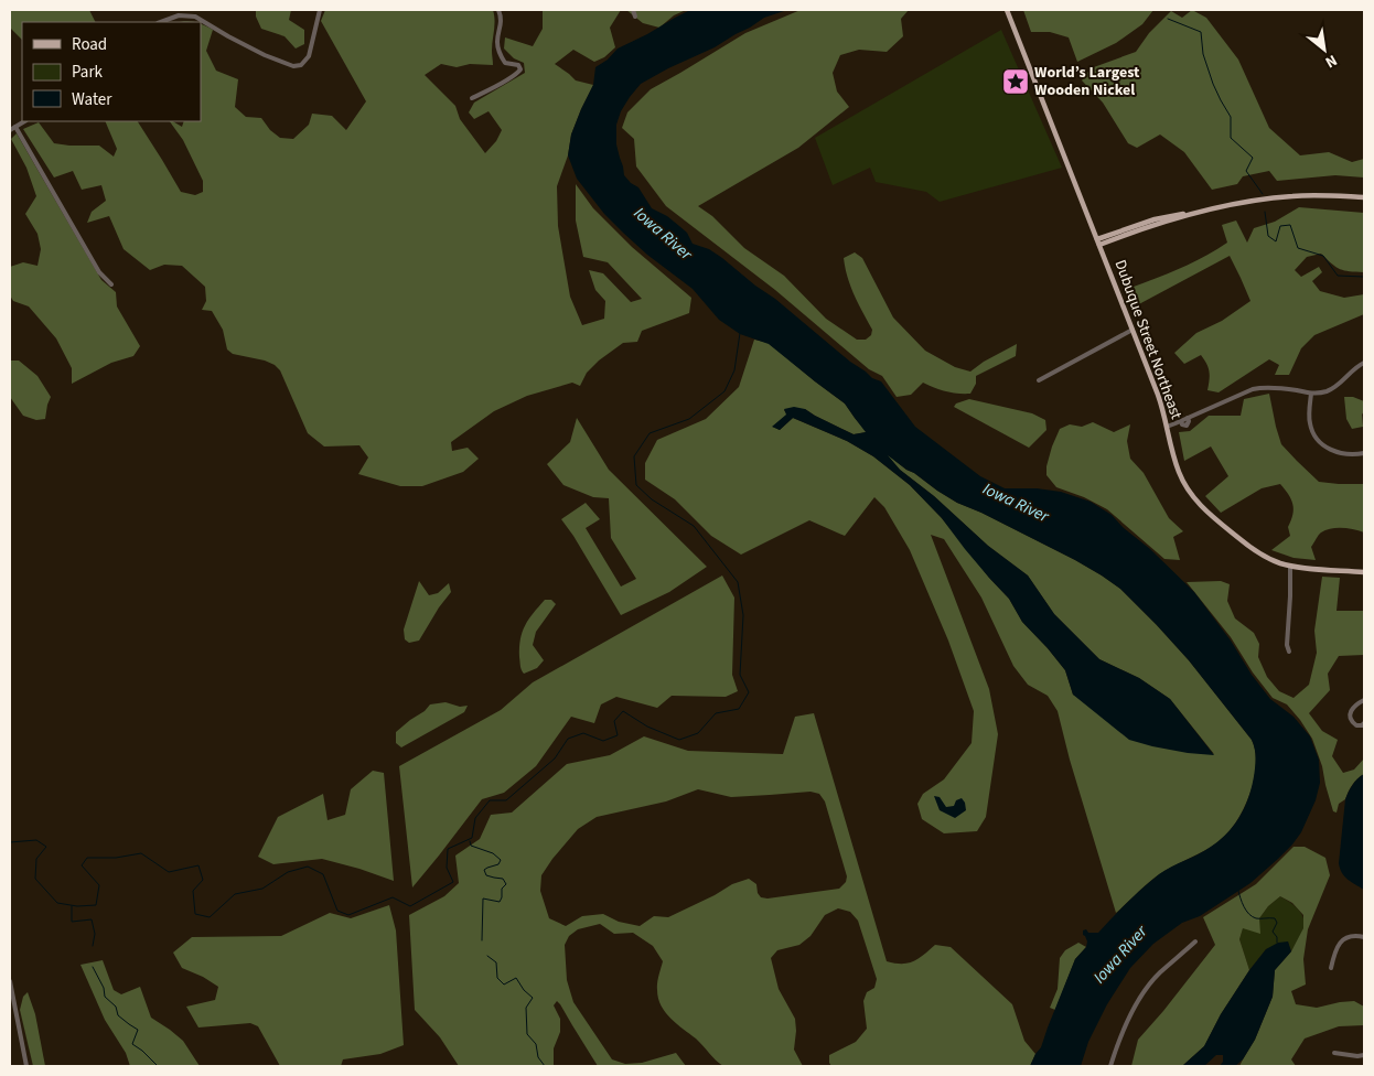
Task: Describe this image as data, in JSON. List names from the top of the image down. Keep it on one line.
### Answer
{"streets":{"main road":["Dubuque Street Northeast"]},"water":["Iowa River"],"places":{"place":["World’s Largest Wooden Nickel"]},"legend":["Road","Park","Water"],"north":"bottom right"}
